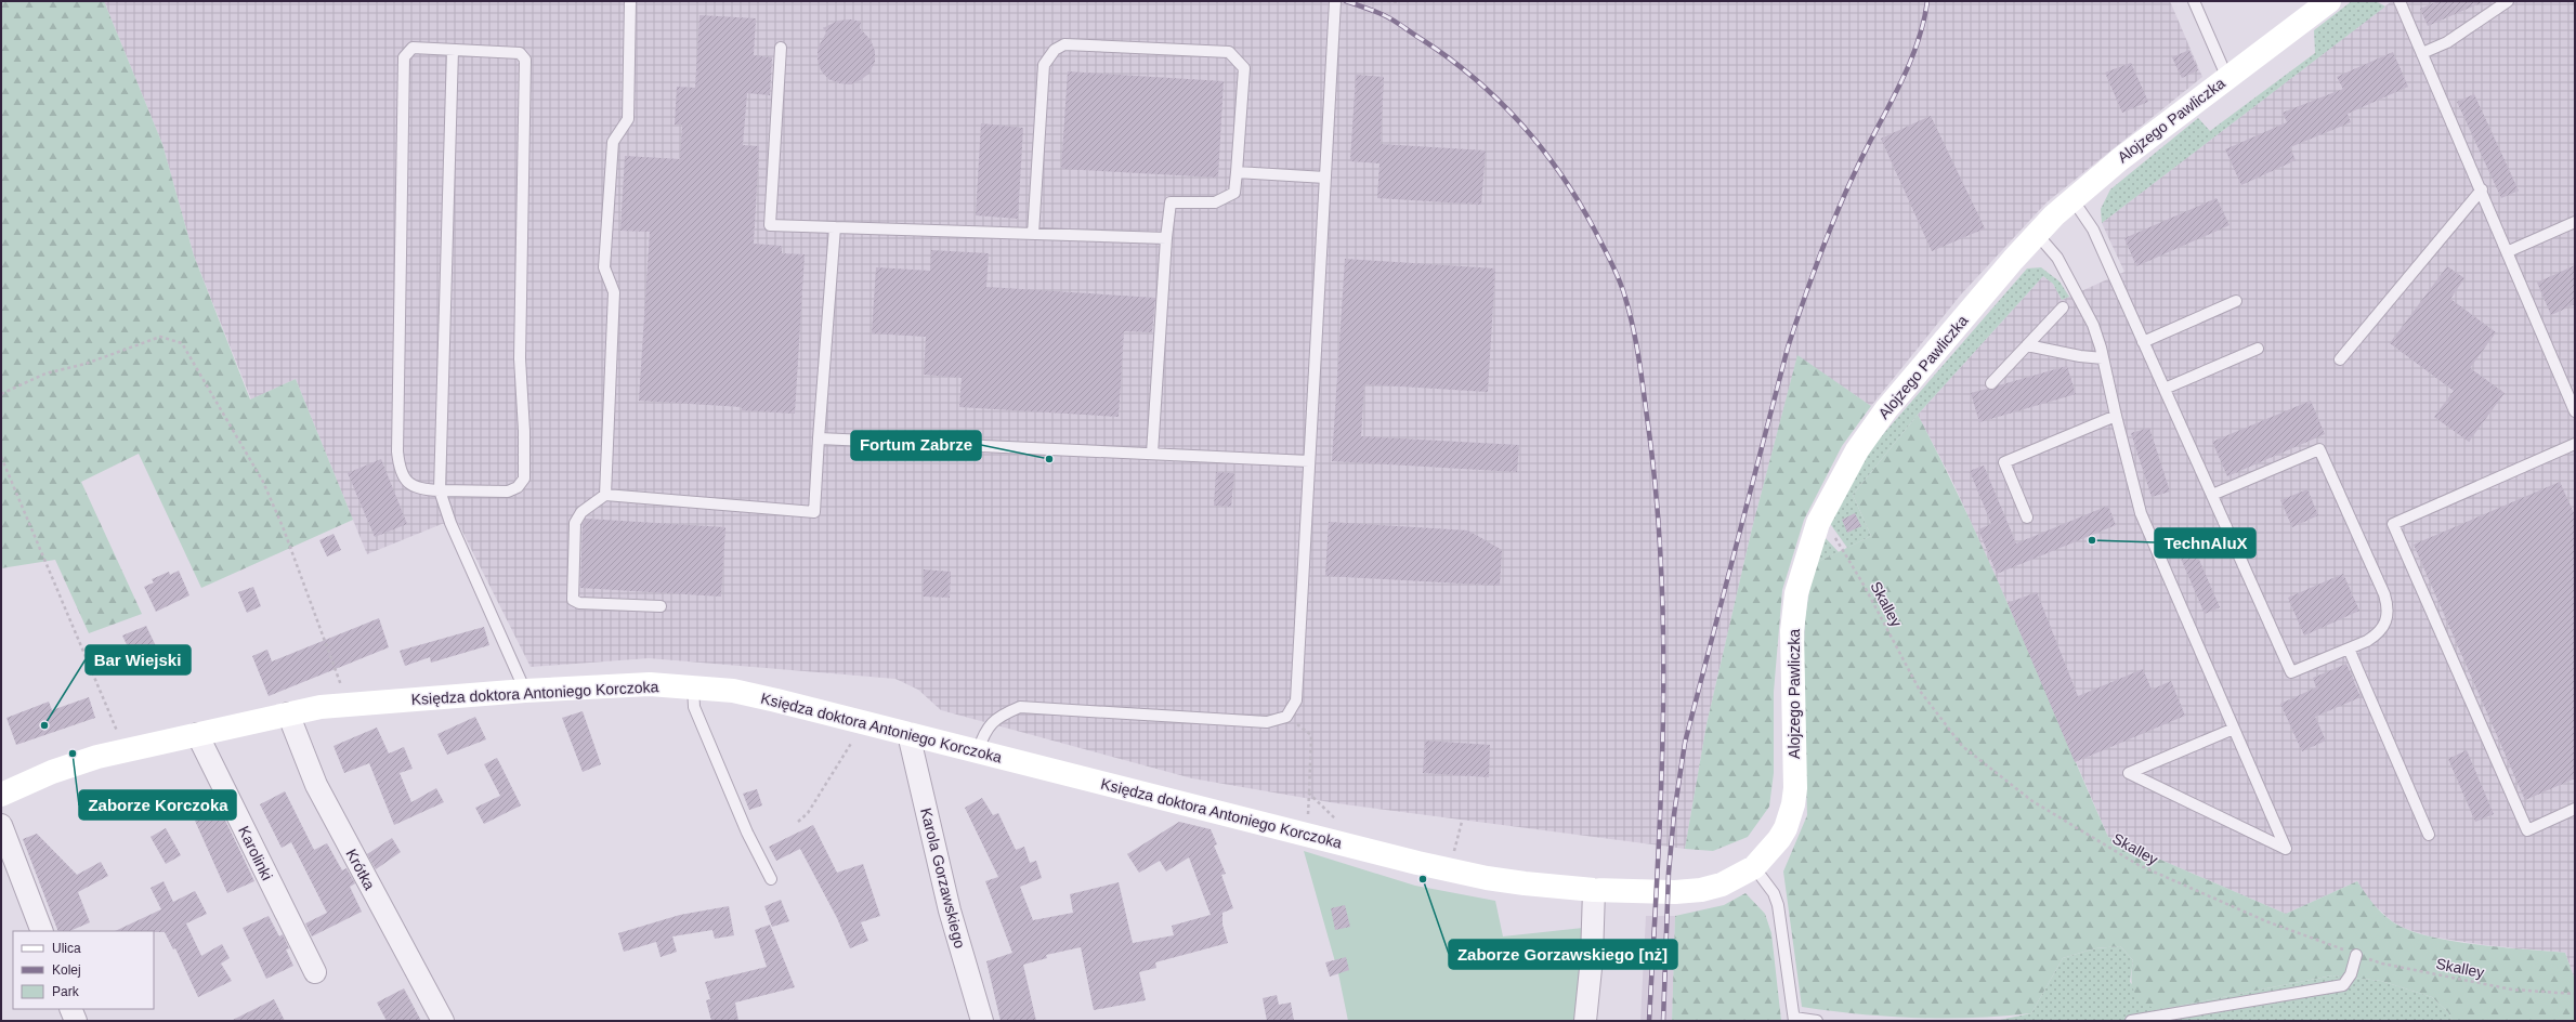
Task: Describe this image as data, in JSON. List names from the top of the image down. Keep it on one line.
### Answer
{"streets":{"street":["Alojzego Pawliczka","Księdza doktora Antoniego Korczoka","Karolinki","Krótka","Karola Gorzawskiego"],"path":["Skalley"]},"crossings":[["Alojzego Pawliczka","Skalley"],["Alojzego Pawliczka","Księdza doktora Antoniego Korczoka"],["Księdza doktora Antoniego Korczoka","Karolinki"],["Księdza doktora Antoniego Korczoka","Krótka"],["Księdza doktora Antoniego Korczoka","Karola Gorzawskiego"]],"places":["Fortum Zabrze","TechnAluX","Bar Wiejski","Zaborze Korczoka","Zaborze Gorzawskiego [nż]"],"legend":["Ulica","Kolej","Park"]}
